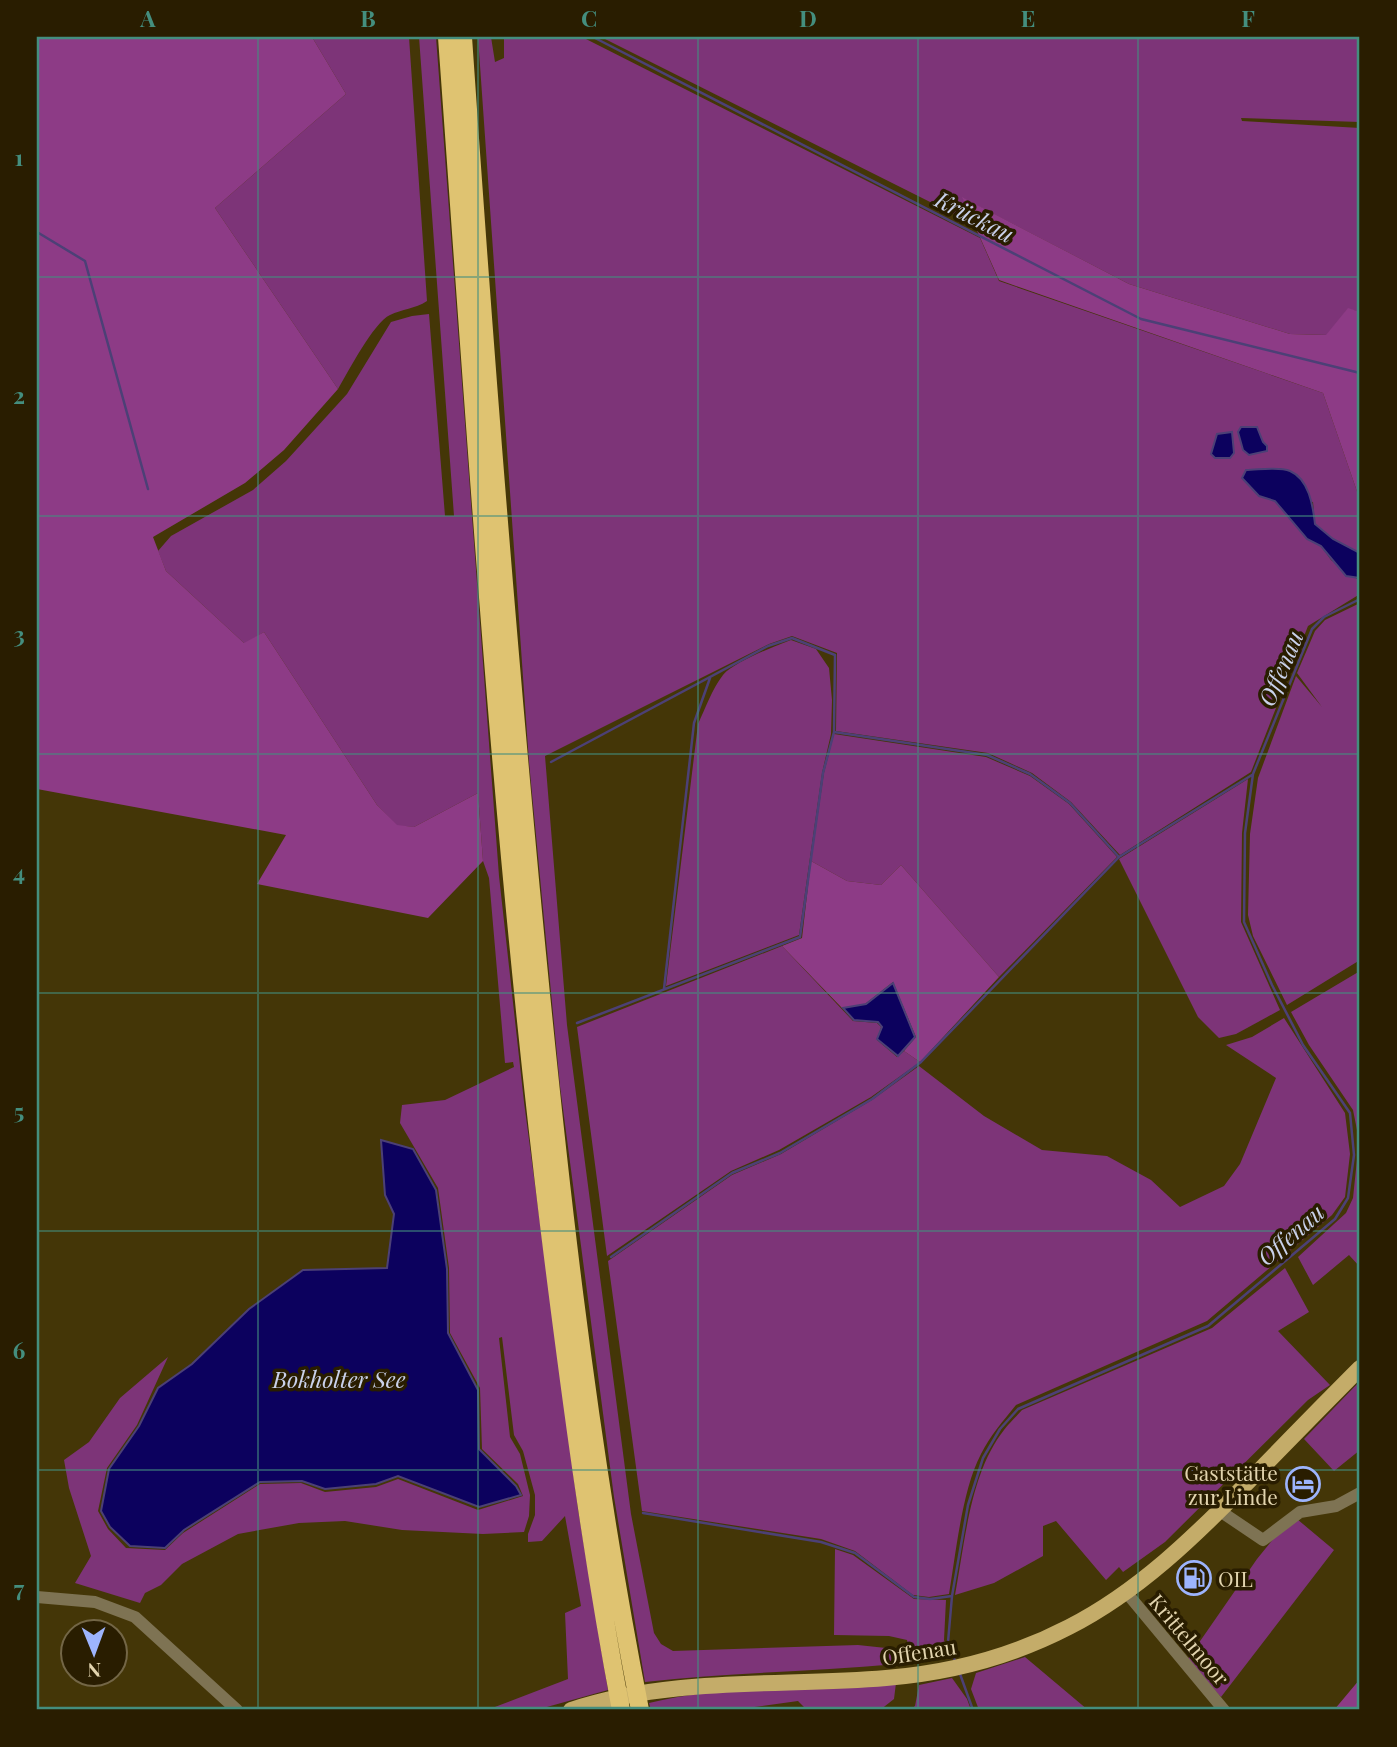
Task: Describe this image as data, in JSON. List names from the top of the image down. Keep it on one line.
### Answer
{"streets":{"main road":["Offenau"],"street":["Krittelmoor"]},"crossings":[["Krittelmoor","Offenau"]],"water":["Krückau","Offenau","Bokholter See"],"places":{"hotel":["Gaststätte zur Linde"],"fuel station":["OIL"]},"north":"bottom","grid":{"columns":["A","B","C","D","E","F"],"rows":["1","2","3","4","5","6","7"]}}
